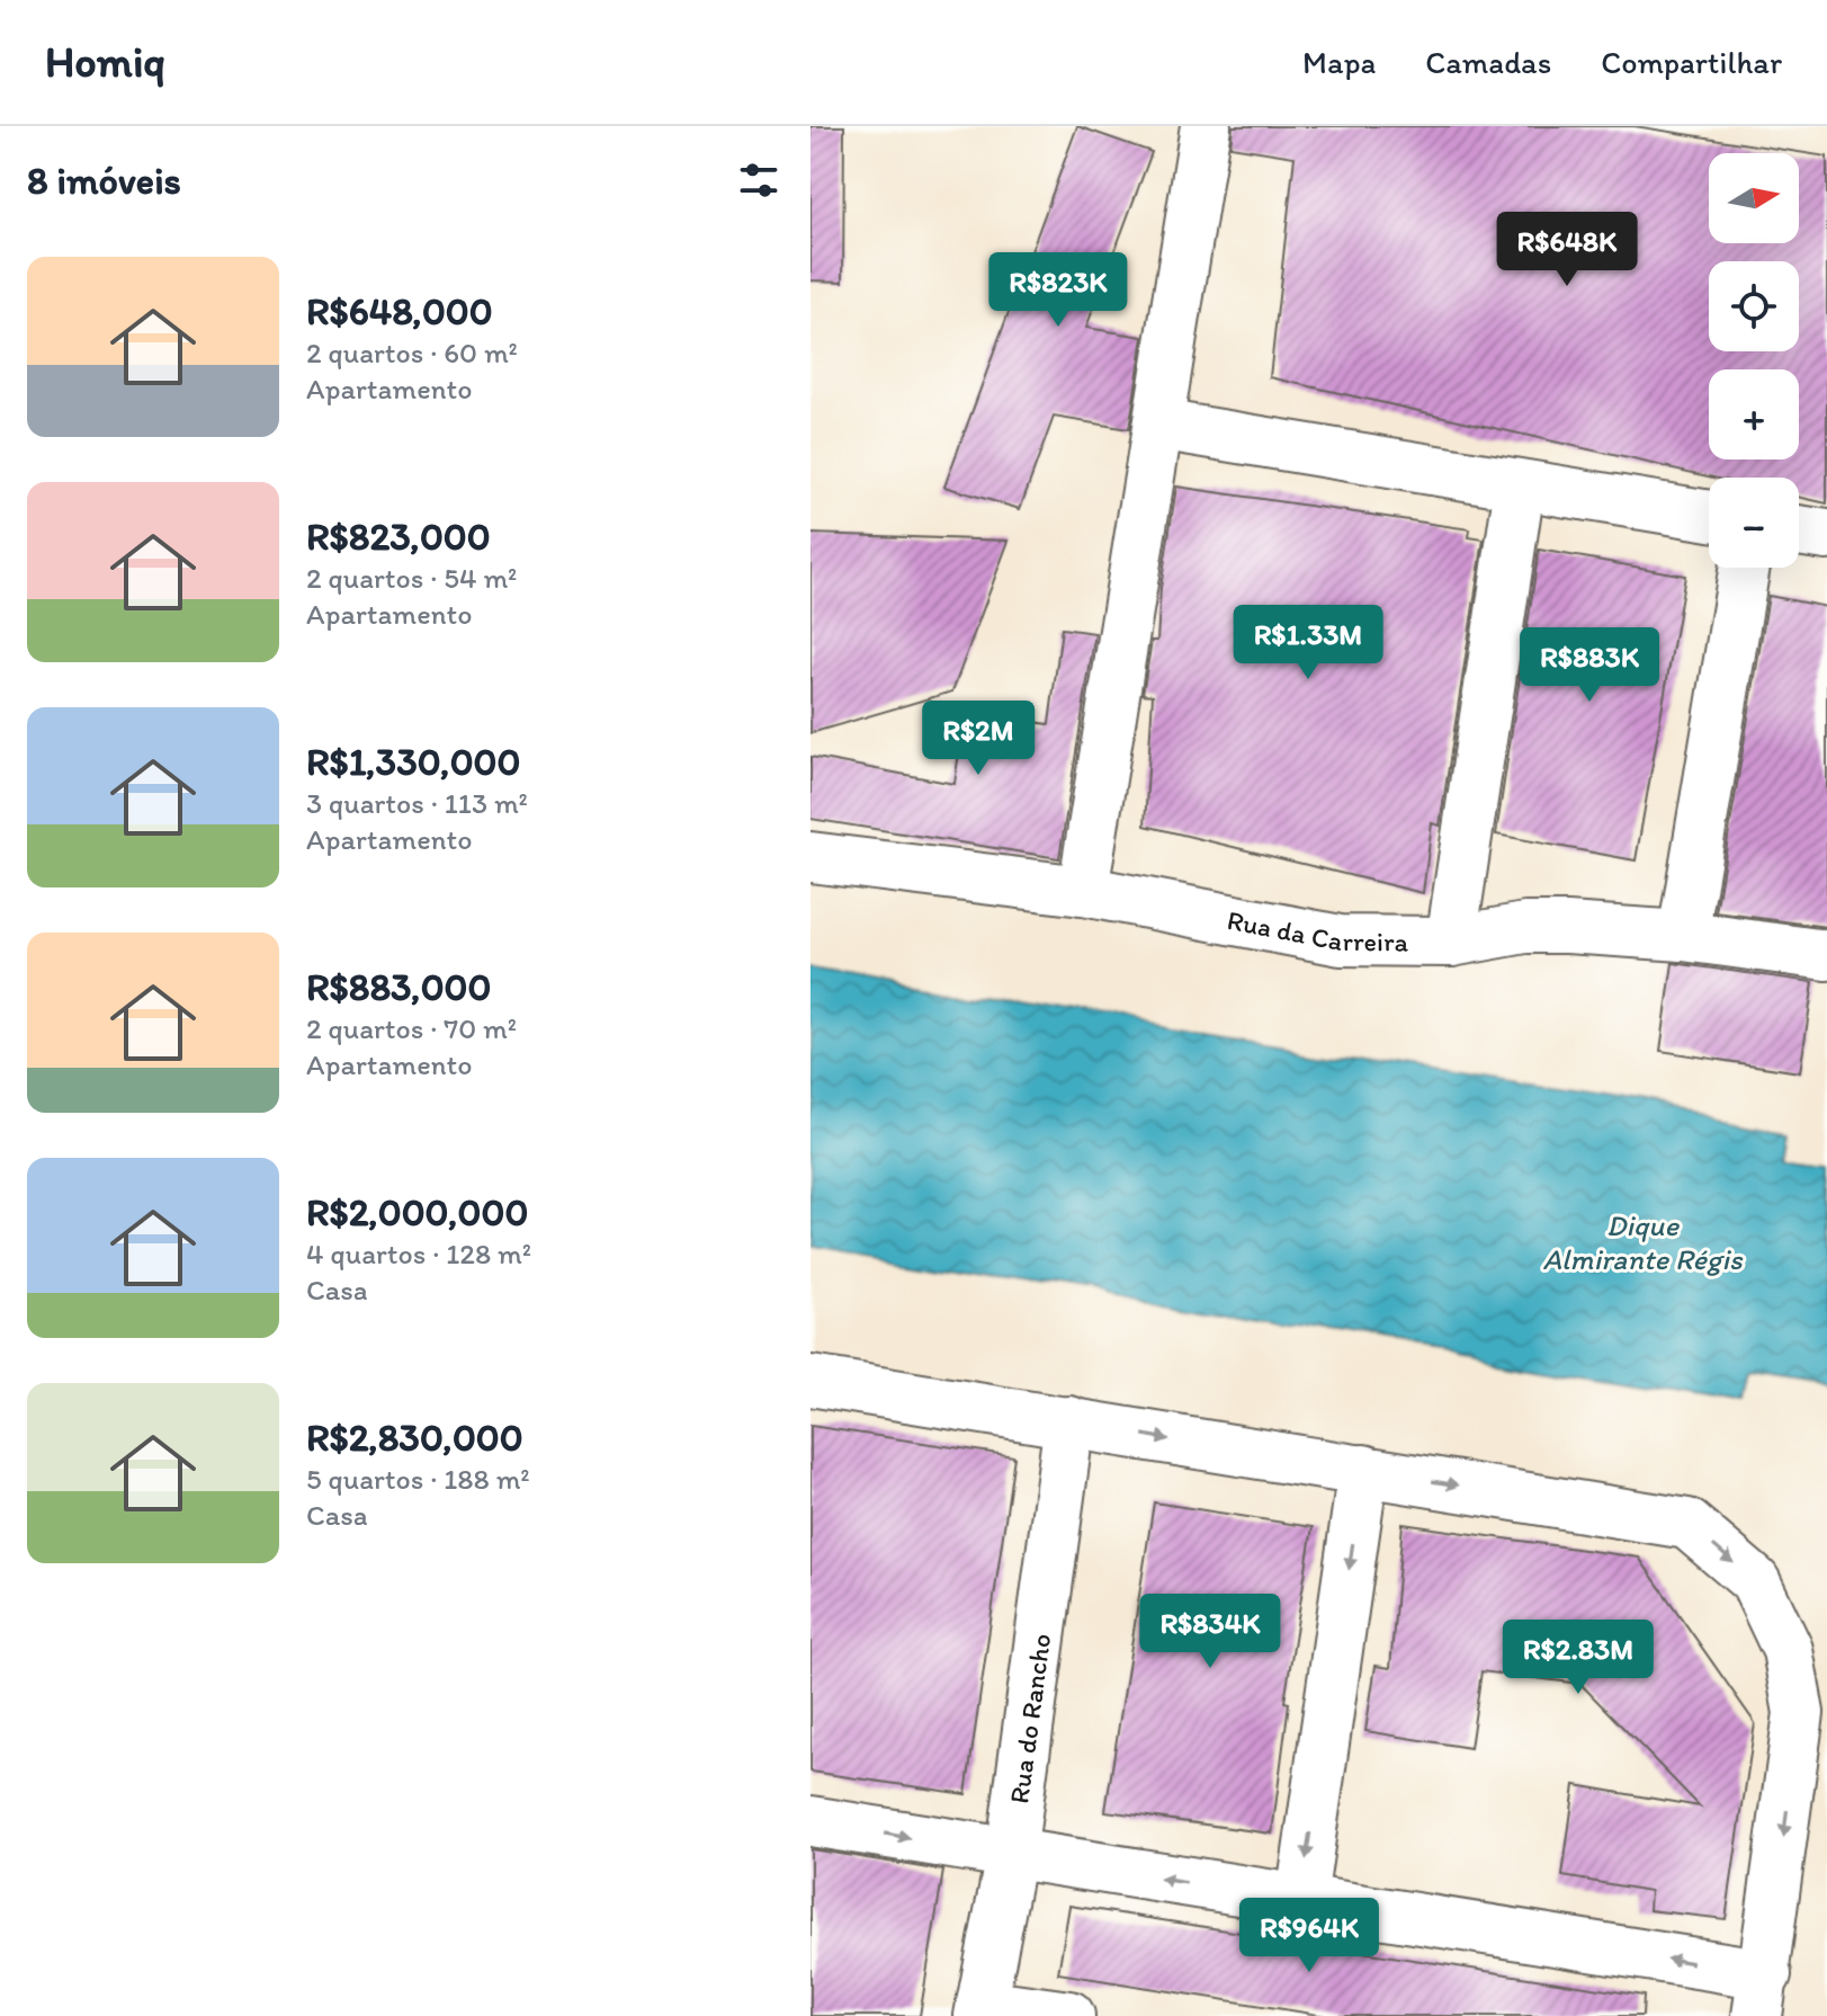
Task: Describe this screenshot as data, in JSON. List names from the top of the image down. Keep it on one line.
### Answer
{"streets":{"lane":["Rua da Carreira","Rua do Rancho"]},"water":["Dique Almirante Régis"],"north":"right","page":{"header":"Homiq","nav":["Mapa","Camadas","Compartilhar"],"heading":"8 imóveis","map_buttons":["+","−"],"price":["R$648K","R$823K","R$1.33M","R$883K","R$2M","R$834K","R$2.83M","R$964K"],"list":[{"name":"R$648,000","note":"2 quartos · 60 m² · Apartamento"},{"name":"R$823,000","note":"2 quartos · 54 m² · Apartamento"},{"name":"R$1,330,000","note":"3 quartos · 113 m² · Apartamento"},{"name":"R$883,000","note":"2 quartos · 70 m² · Apartamento"},{"name":"R$2,000,000","note":"4 quartos · 128 m² · Casa"},{"name":"R$2,830,000","note":"5 quartos · 188 m² · Casa"}]}}
